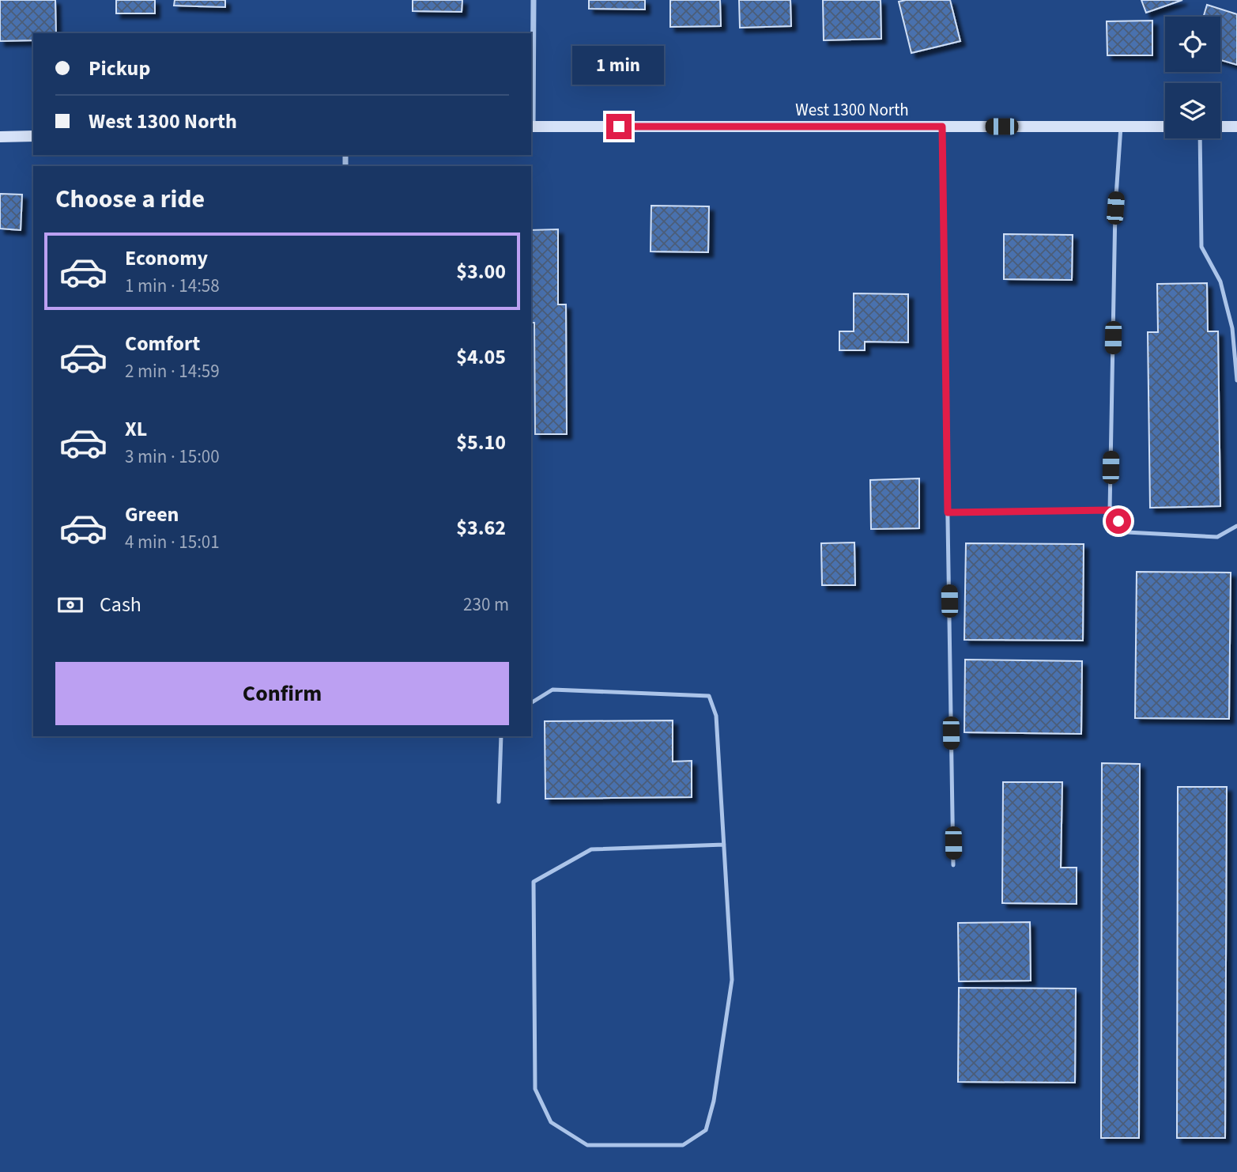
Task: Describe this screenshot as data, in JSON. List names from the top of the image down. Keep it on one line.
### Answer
{"streets":{"street":["West 1300 North"]},"page":{"banner":["Pickup","West 1300 North"],"bubble":"1 min","heading":"Choose a ride","list":[{"name":"Economy","note":"1 min · 14:58","value":"$3.00"},{"name":"Comfort","note":"2 min · 14:59","value":"$4.05"},{"name":"XL","note":"3 min · 15:00","value":"$5.10"},{"name":"Green","note":"4 min · 15:01","value":"$3.62"}],"pay":["Cash","230 m"],"buttons":"Confirm"}}
